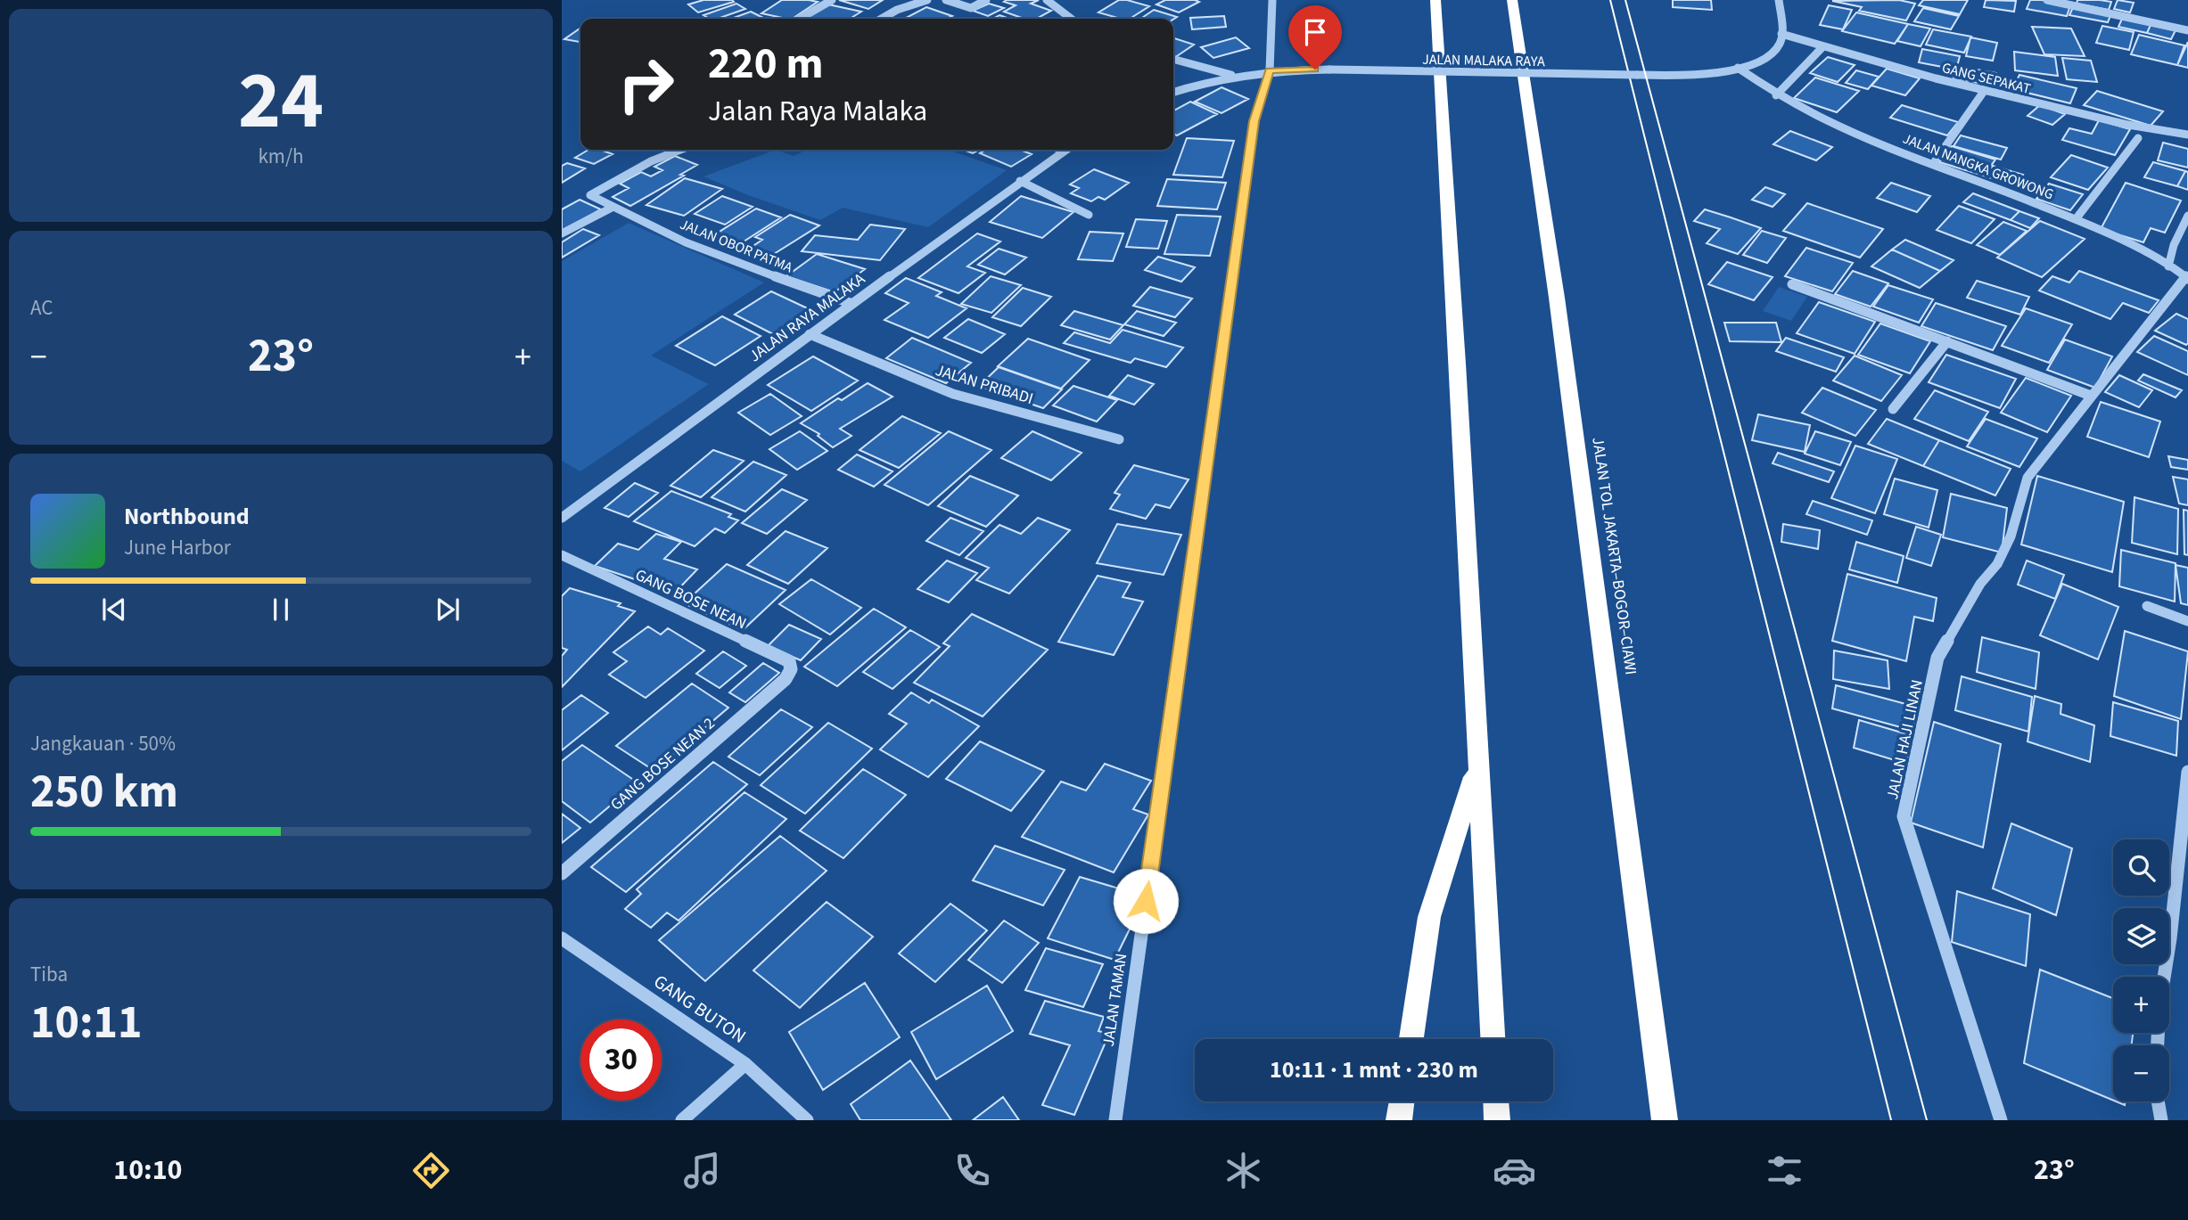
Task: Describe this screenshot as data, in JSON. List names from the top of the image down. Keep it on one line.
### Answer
{"streets":{"highway":["JALAN TOL JAKARTA–BOGOR–CIAWI"],"street":["JALAN MALAKA RAYA","GANG SEPAKAT","JALAN NANGKA GROWONG","JALAN OBOR PATMA","JALAN RAYA MALAKA","JALAN PRIBADI","GANG BOSE NEAN","JALAN HAJI LINAN","GANG BOSE NEAN 2","JALAN TAMAN","GANG BUTON"]},"crossings":[["JALAN MALAKA RAYA","JALAN TAMAN"],["JALAN NANGKA GROWONG","JALAN HAJI LINAN"],["JALAN OBOR PATMA","JALAN RAYA MALAKA"],["JALAN RAYA MALAKA","JALAN PRIBADI"],["GANG BOSE NEAN","GANG BOSE NEAN 2"]],"page":{"tile":[["24","km/h"],"AC",["Jangkauan · 50%","250 km"],["Tiba","10:11"]],"turn":["220 m","Jalan Raya Malaka"],"heat":["−","23°","+"],"song":["Northbound","June Harbor"],"map_buttons":["+","−"],"limit":"30","trip":"10:11 · 1 mnt · 230 m","tabs":["10:10","23°"]}}
